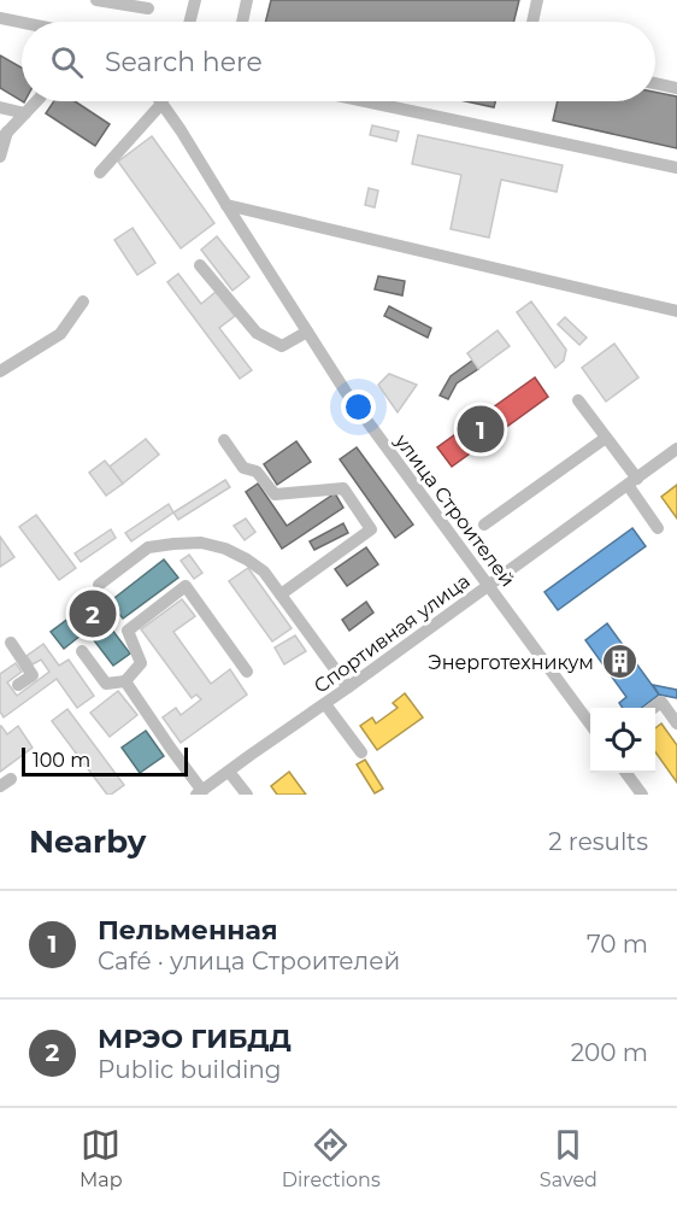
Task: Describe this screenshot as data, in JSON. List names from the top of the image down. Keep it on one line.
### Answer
{"streets":{"street":["улица Строителей","Спортивная улица"]},"crossings":[["улица Строителей","Спортивная улица"]],"places":{"building":["Энерготехникум"]},"scale_bar":"100 m","page":{"search":"Search here","pins":["1","2"],"scale":"100 m","heading":["Nearby","2 results"],"list":[{"mark":"1","name":"Пельменная","note":"Café · улица Строителей","value":"70 m"},{"mark":"2","name":"МРЭО ГИБДД","note":"Public building","value":"200 m"}],"nav":["Map","Directions","Saved"]}}
